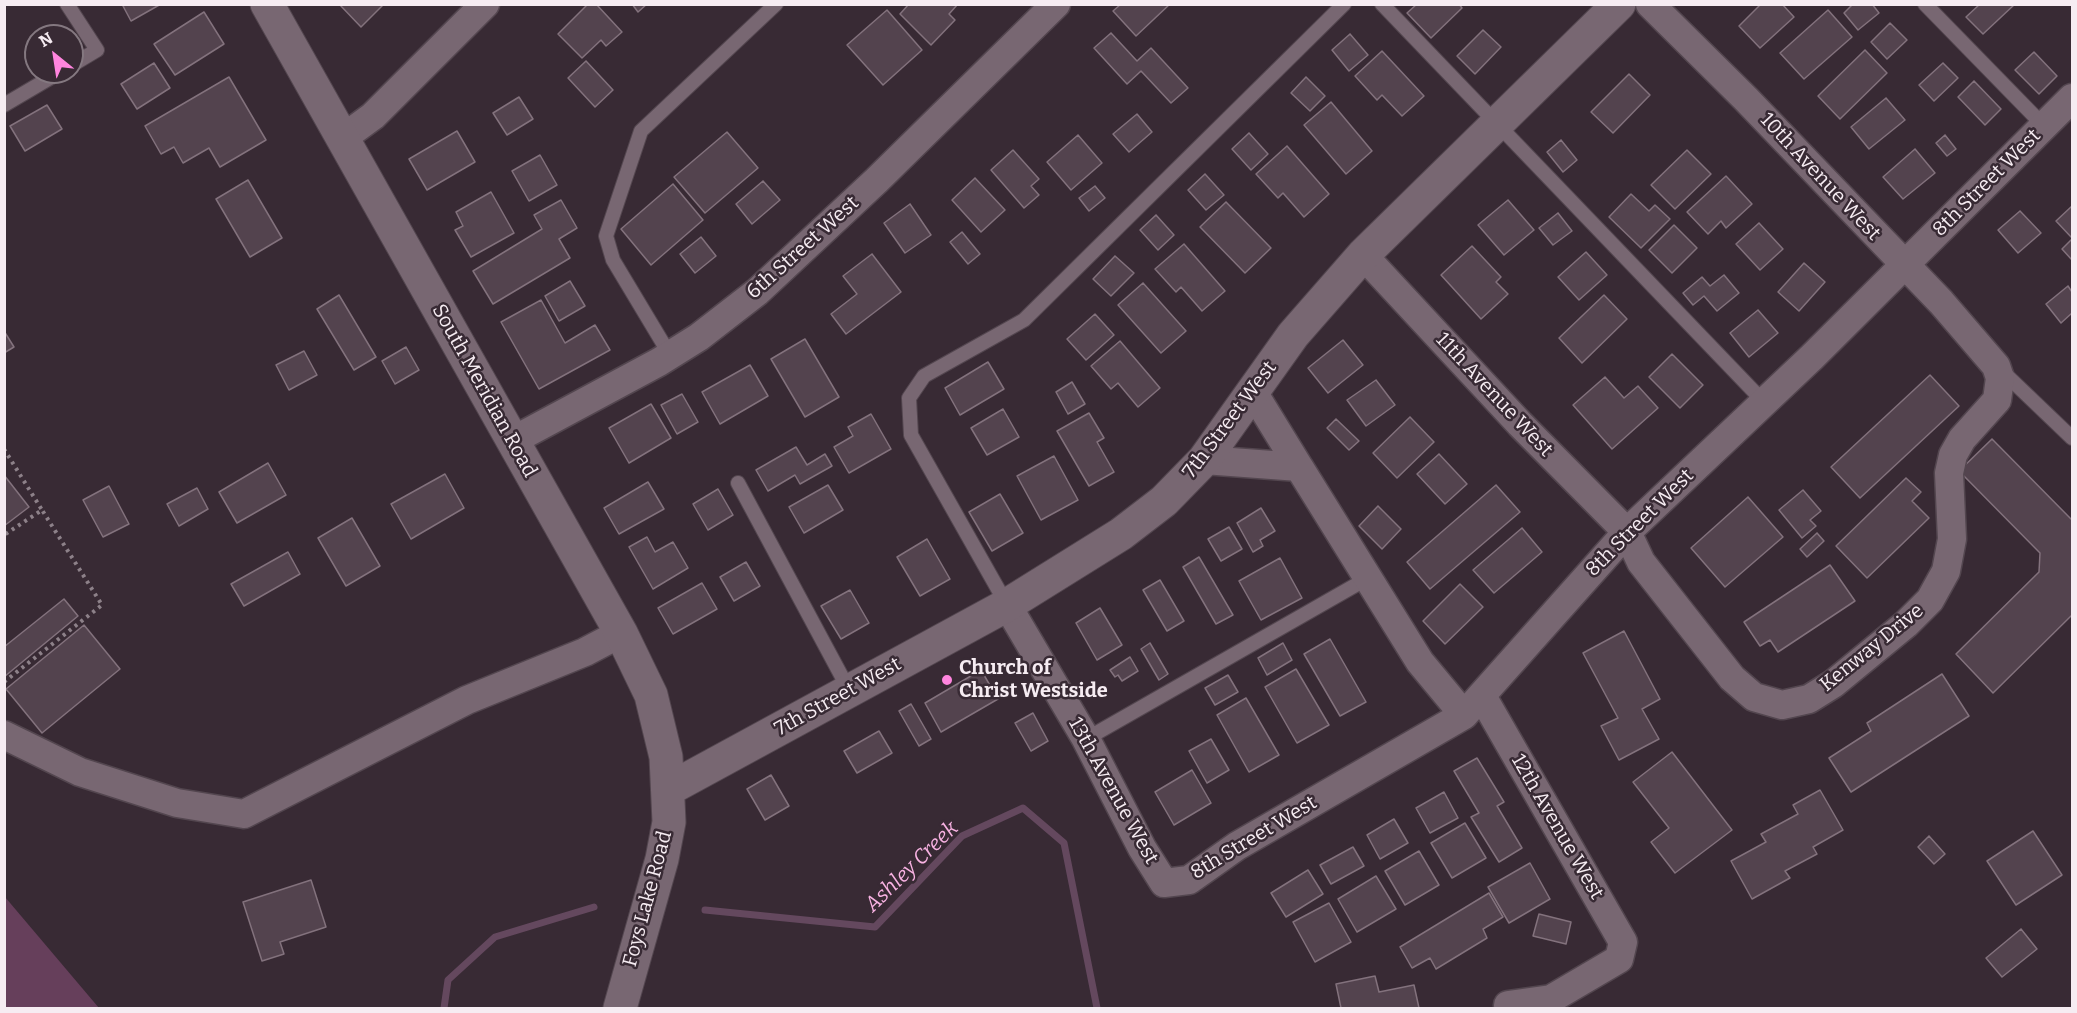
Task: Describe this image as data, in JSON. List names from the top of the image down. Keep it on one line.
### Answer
{"streets":{"street":["10th Avenue West","8th Street West","6th Street West","South Meridian Road","11th Avenue West","7th Street West","Kenway Drive","13th Avenue West","12th Avenue West","Foys Lake Road"]},"crossings":[["10th Avenue West","8th Street West"],["10th Avenue West","Kenway Drive"],["8th Street West","11th Avenue West"],["8th Street West","Kenway Drive"],["8th Street West","13th Avenue West"],["8th Street West","12th Avenue West"],["6th Street West","South Meridian Road"],["South Meridian Road","7th Street West"],["South Meridian Road","Foys Lake Road"],["11th Avenue West","7th Street West"],["11th Avenue West","Kenway Drive"],["7th Street West","13th Avenue West"],["7th Street West","12th Avenue West"],["7th Street West","Foys Lake Road"]],"water":["Ashley Creek"],"places":["Church of Christ Westside"],"north":"top left"}
